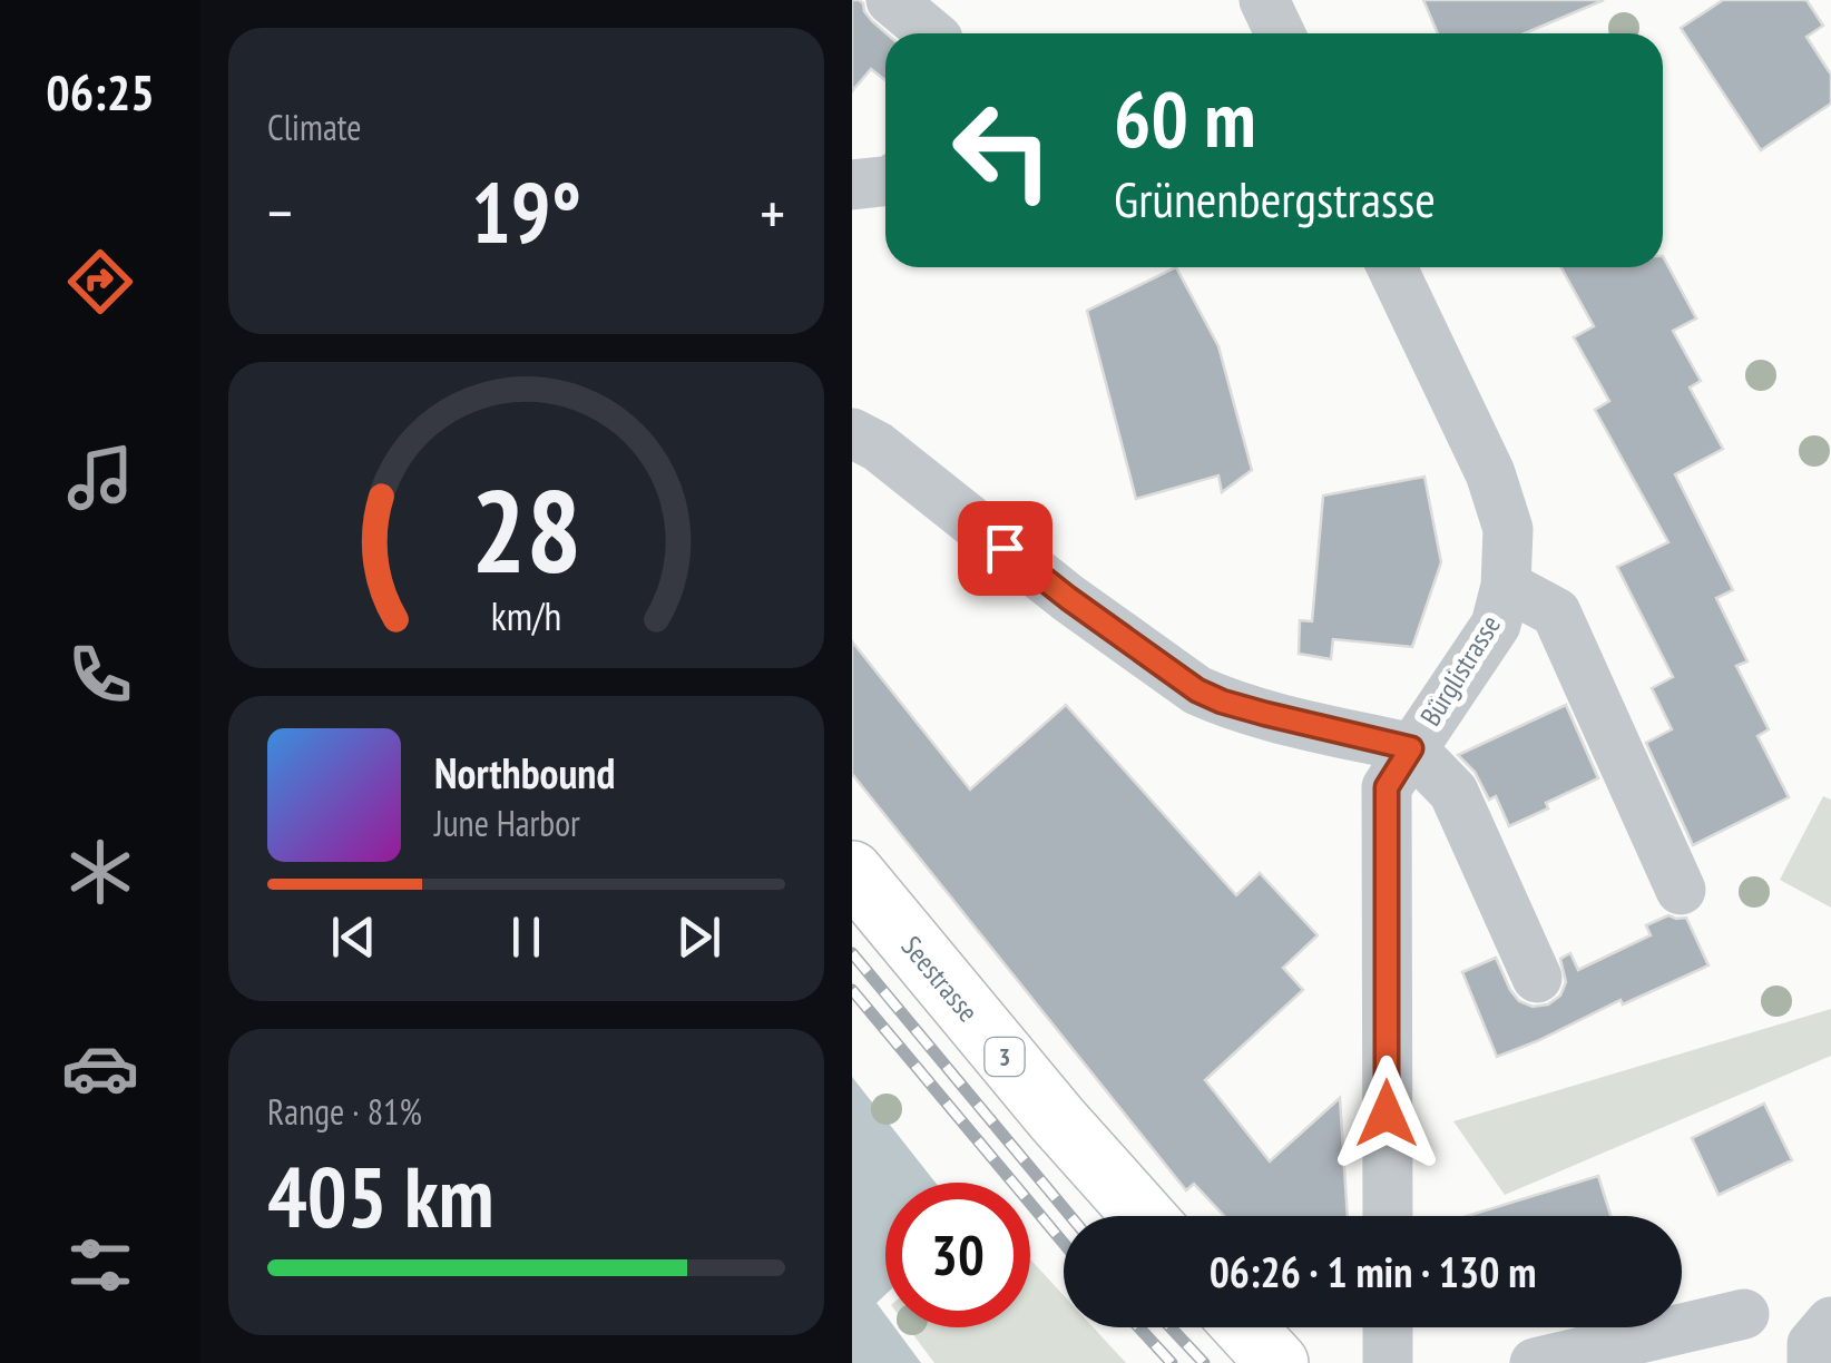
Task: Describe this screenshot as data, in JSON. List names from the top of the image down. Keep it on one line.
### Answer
{"streets":{"main road":["Seestrasse","3"],"street":["Bürglistrasse"]},"page":{"tabs":"06:25","tile":["Climate",["Range · 81%","405 km"]],"turn":["60 m","Grünenbergstrasse"],"heat":["−","19°","+"],"song":["Northbound","June Harbor"],"limit":"30","trip":"06:26 · 1 min · 130 m","gauge":["28","km/h"]}}
